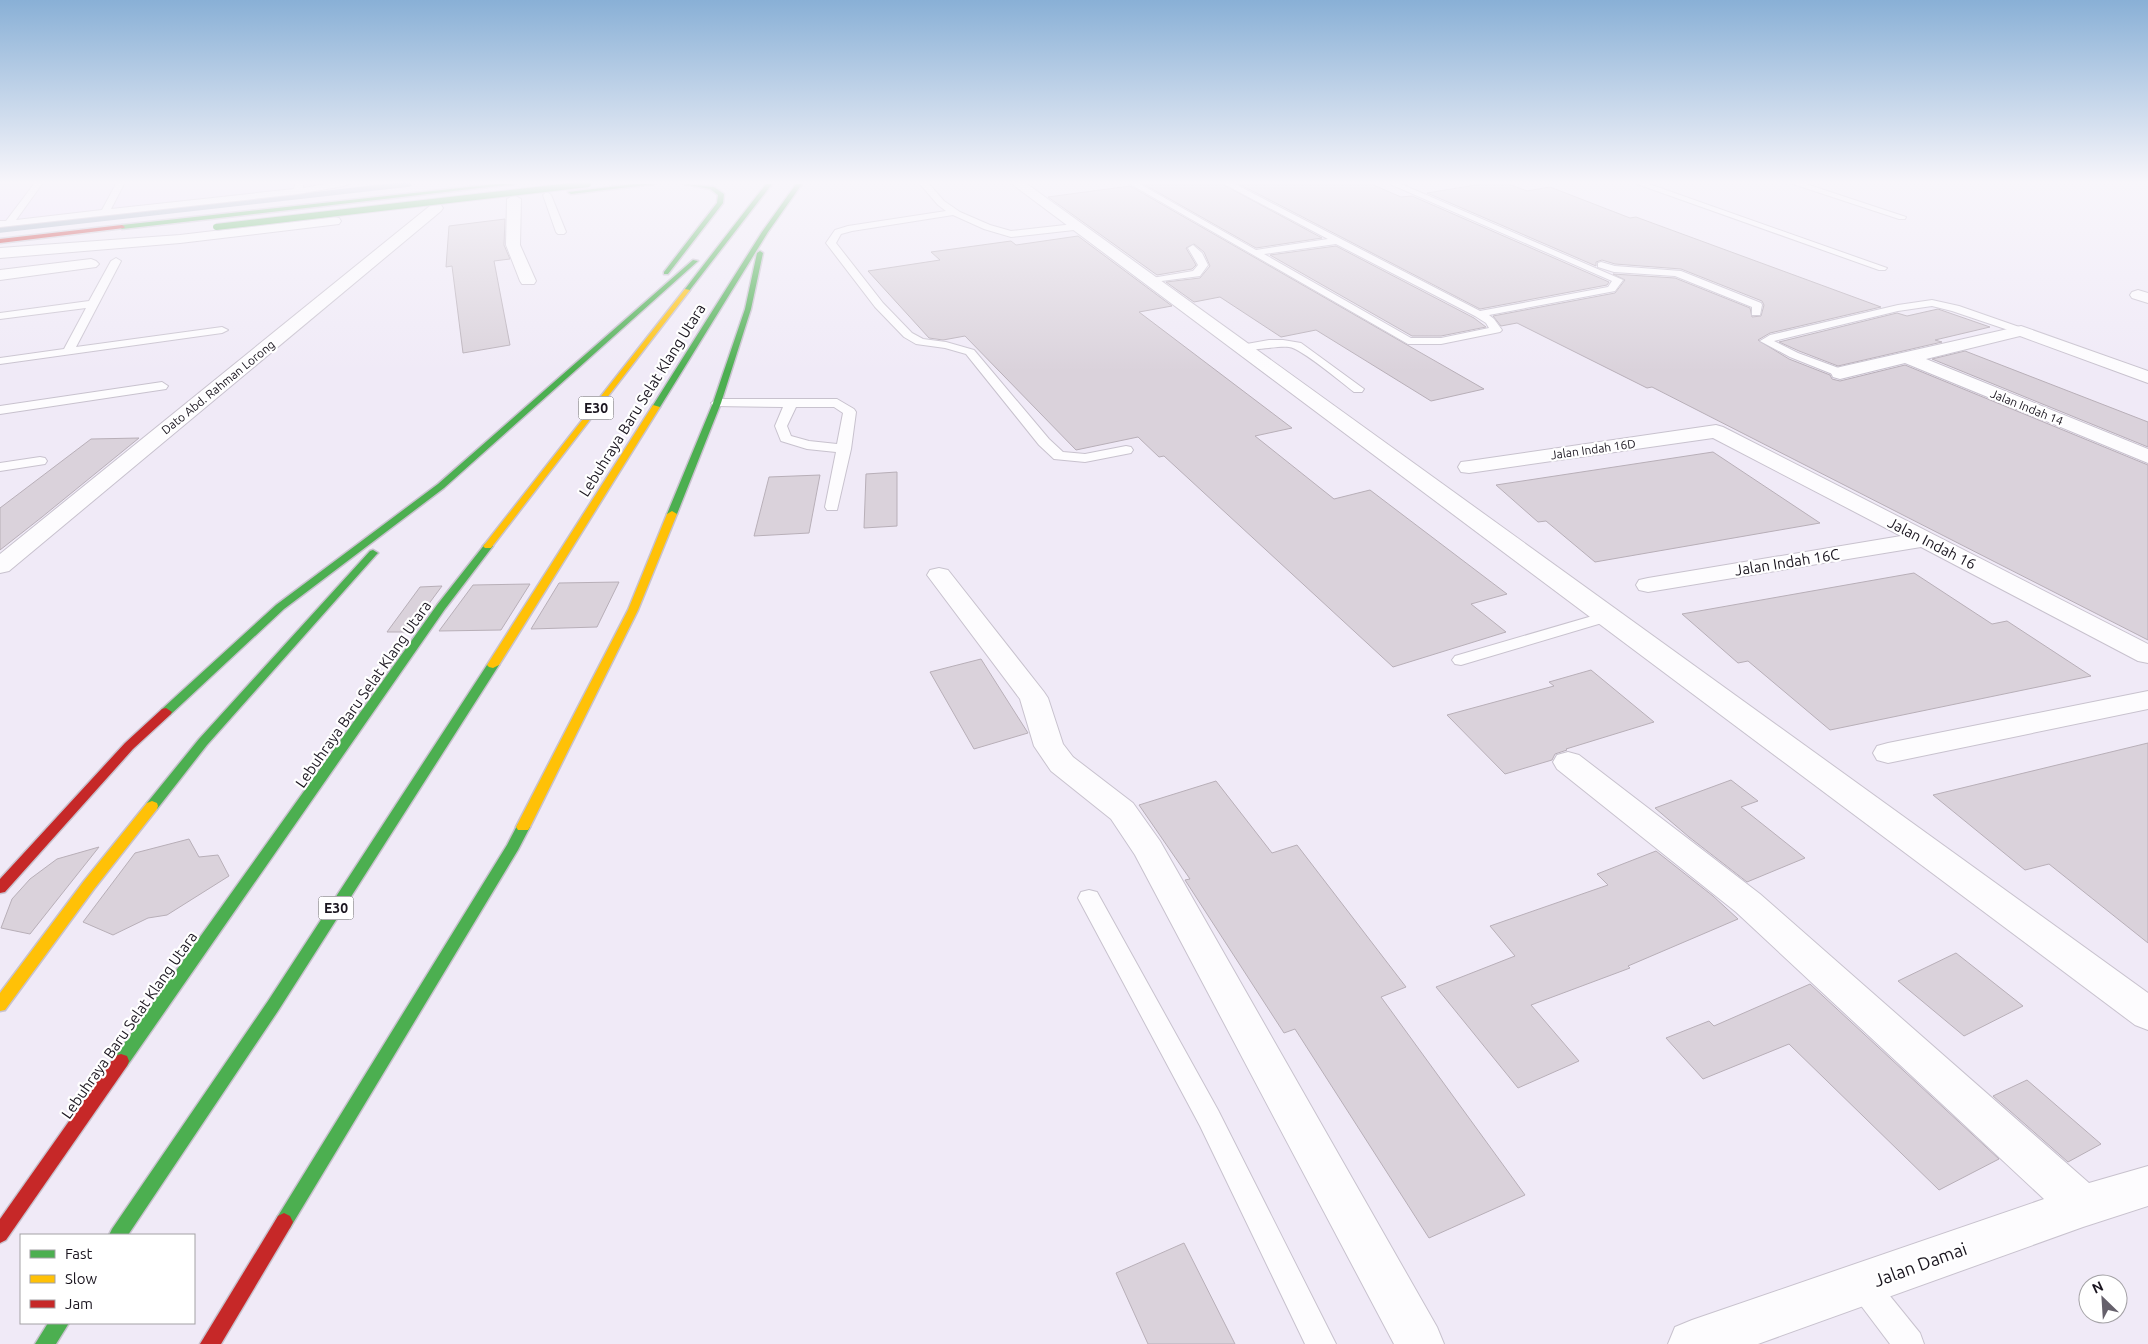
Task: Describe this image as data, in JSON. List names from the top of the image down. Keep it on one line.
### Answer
{"streets":{"main road":["Lebuhraya Baru Selat Klang Utara","E30"],"street":["Dato Abd. Rahman Lorong","Jalan Indah 14","Jalan Indah 16D","Jalan Indah 16","Jalan Indah 16C","Jalan Damai"]},"crossings":[["Jalan Indah 16D","Jalan Indah 16"],["Jalan Indah 16","Jalan Indah 16C"]],"legend":["Fast","Slow","Jam"],"north":"top left"}
